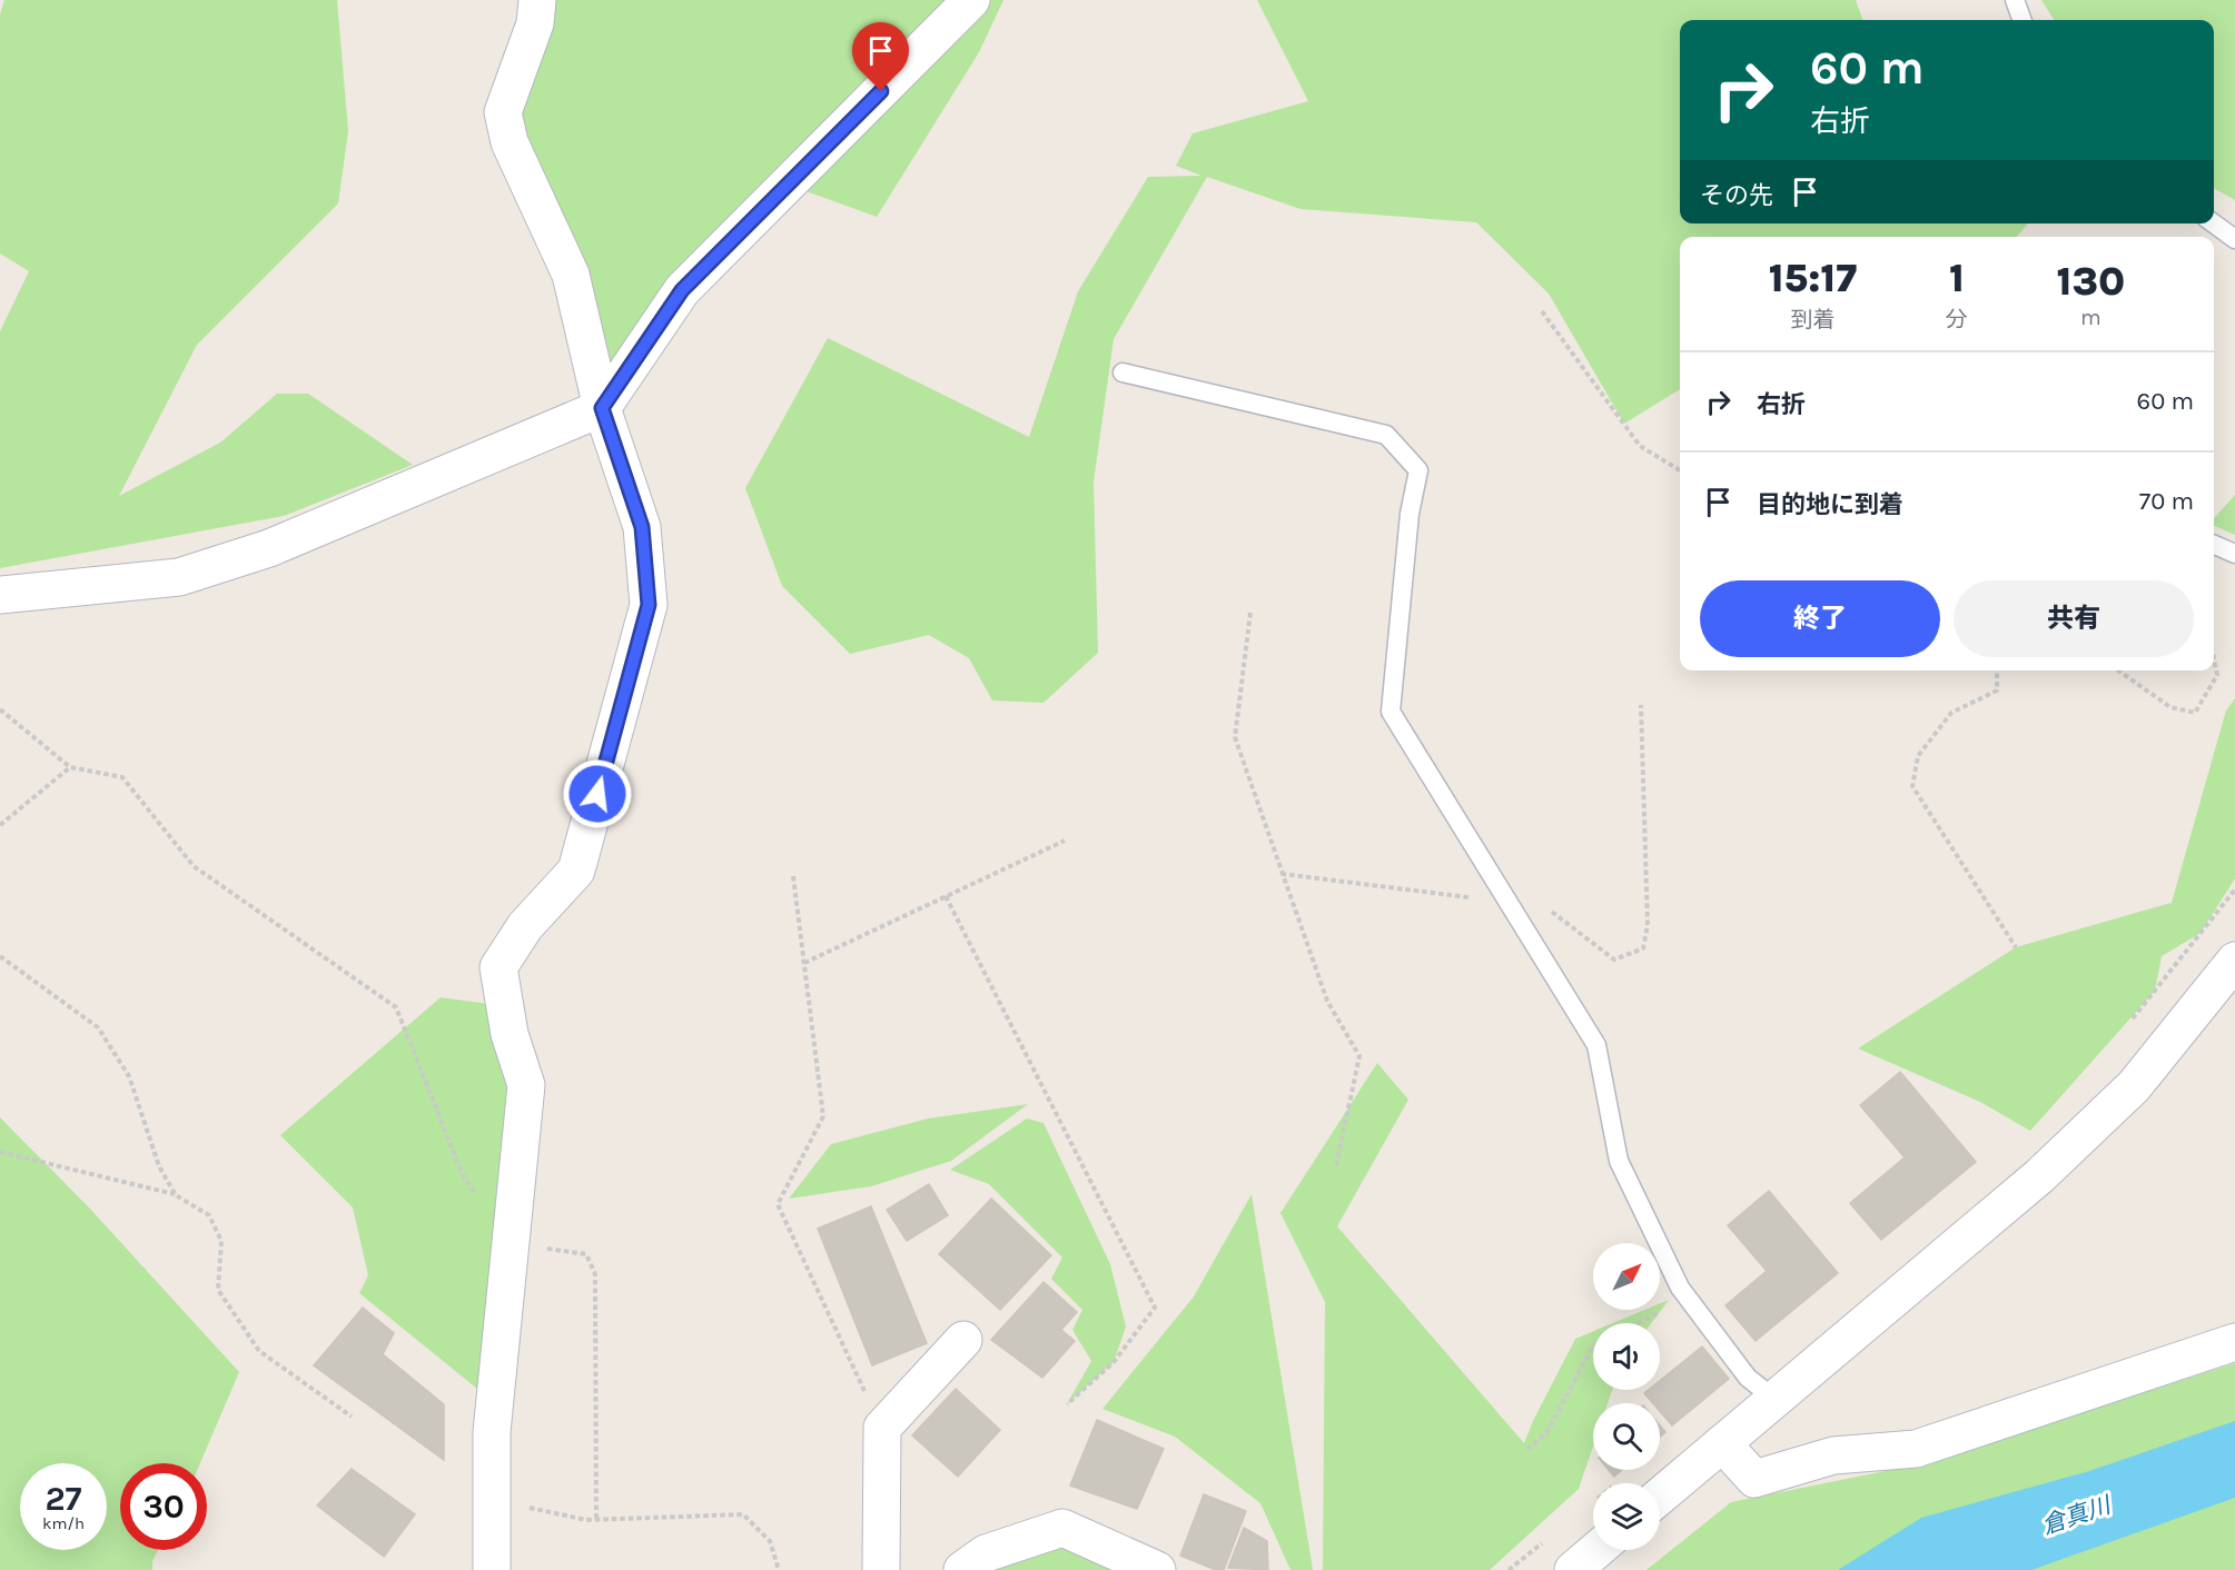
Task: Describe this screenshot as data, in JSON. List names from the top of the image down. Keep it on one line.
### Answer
{"water":["倉真川"],"north":"top right","page":{"turn":["60 m","右折"],"then":"その先","eta":["15:17","到着","1","分","130","m"],"list":[{"name":"右折","value":"60 m"},{"name":"目的地に到着","value":"70 m"}],"buttons":["終了","共有"],"speed":"27 km/h","limit":"30"}}
